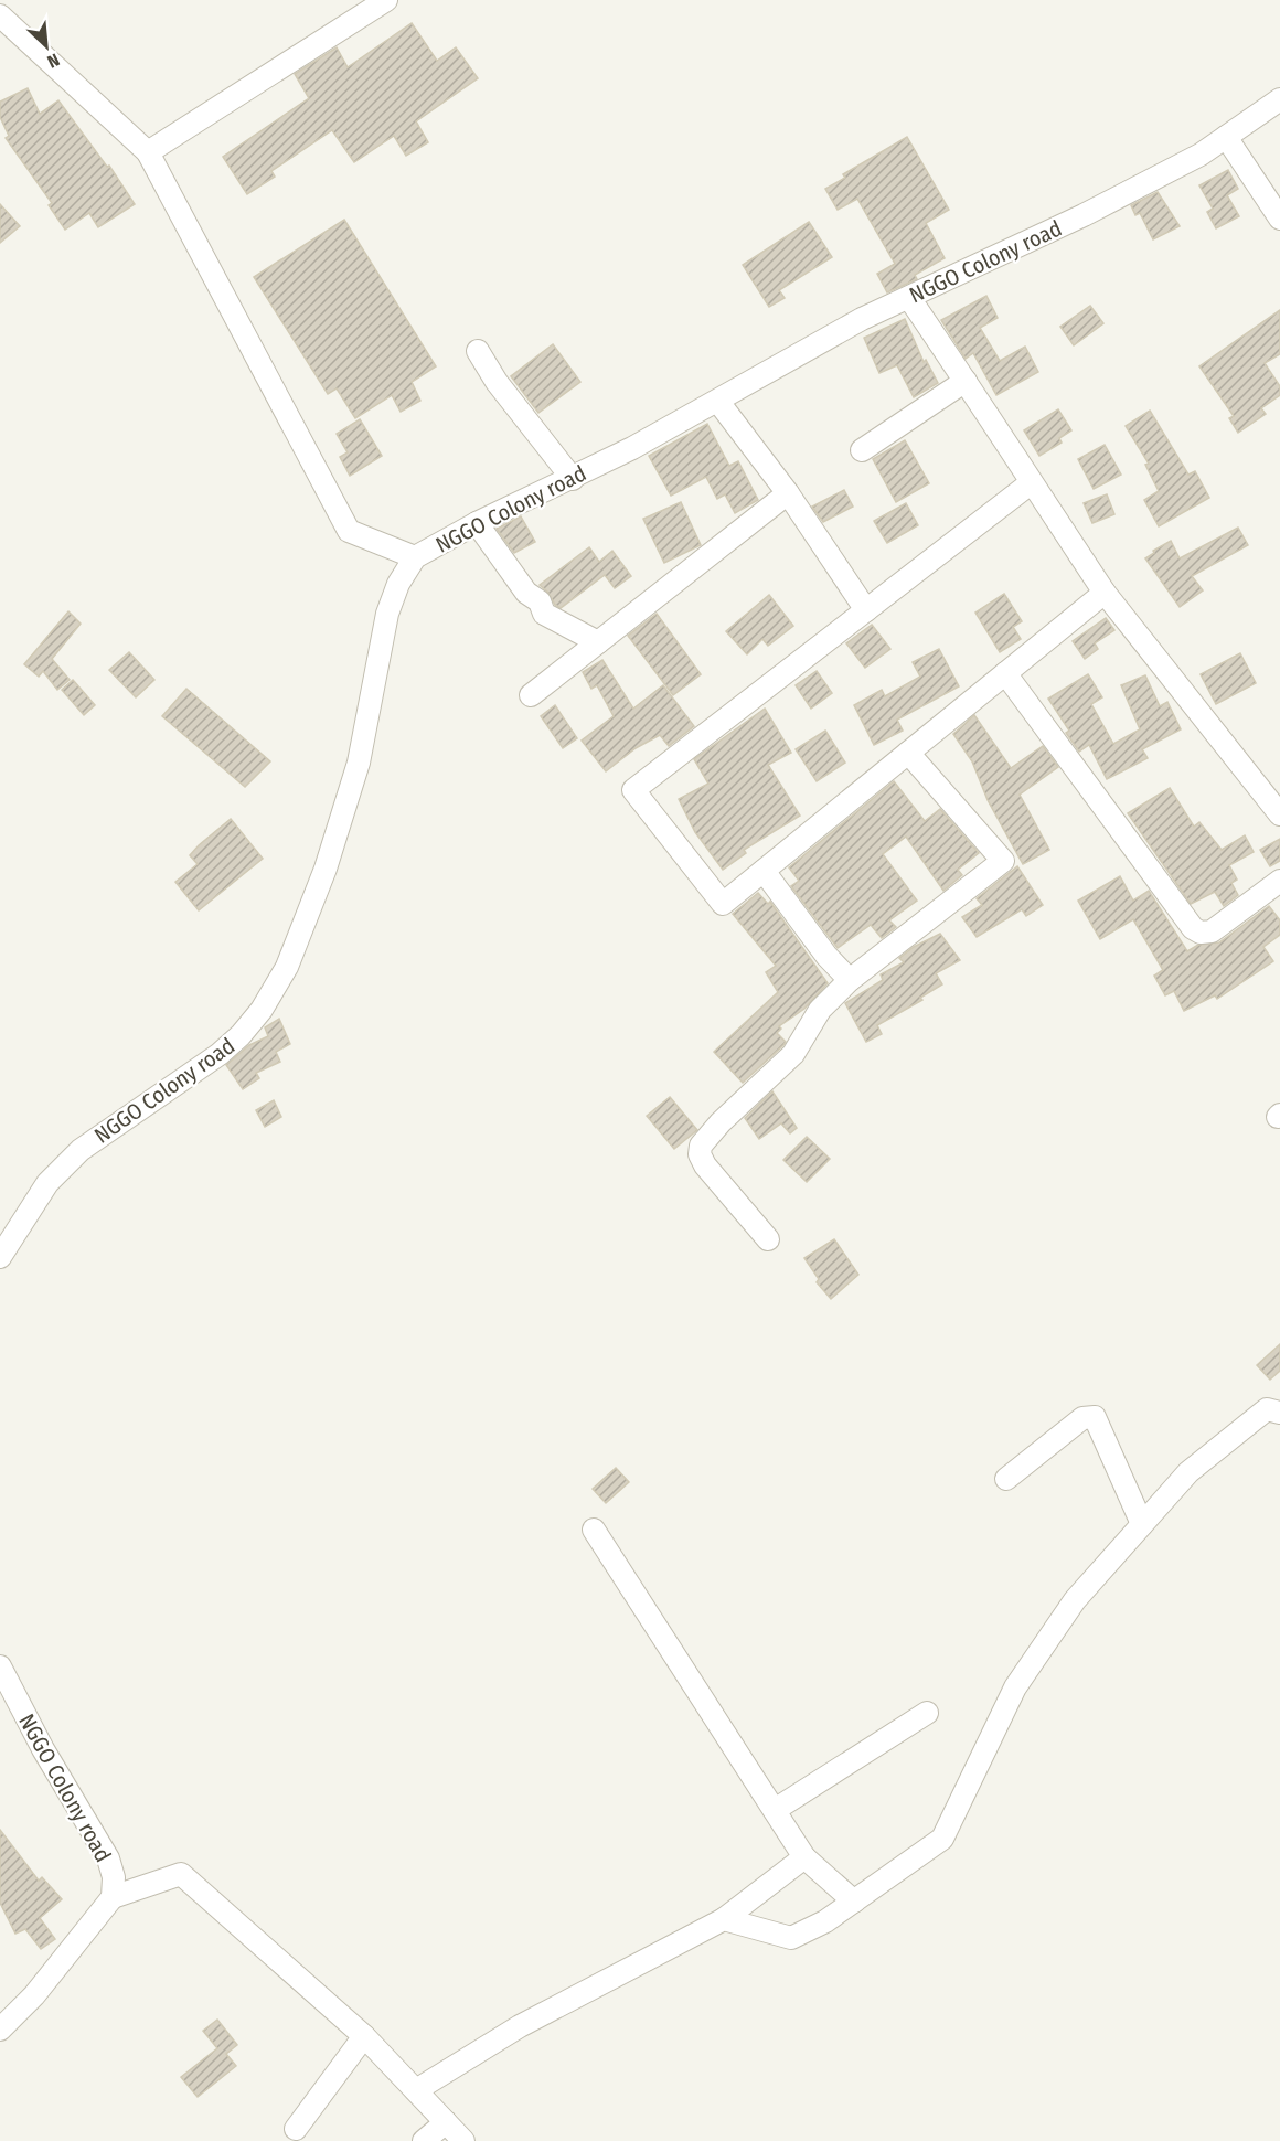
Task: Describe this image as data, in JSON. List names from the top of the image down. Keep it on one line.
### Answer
{"streets":{"street":["NGGO Colony road"]},"north":"bottom right"}
